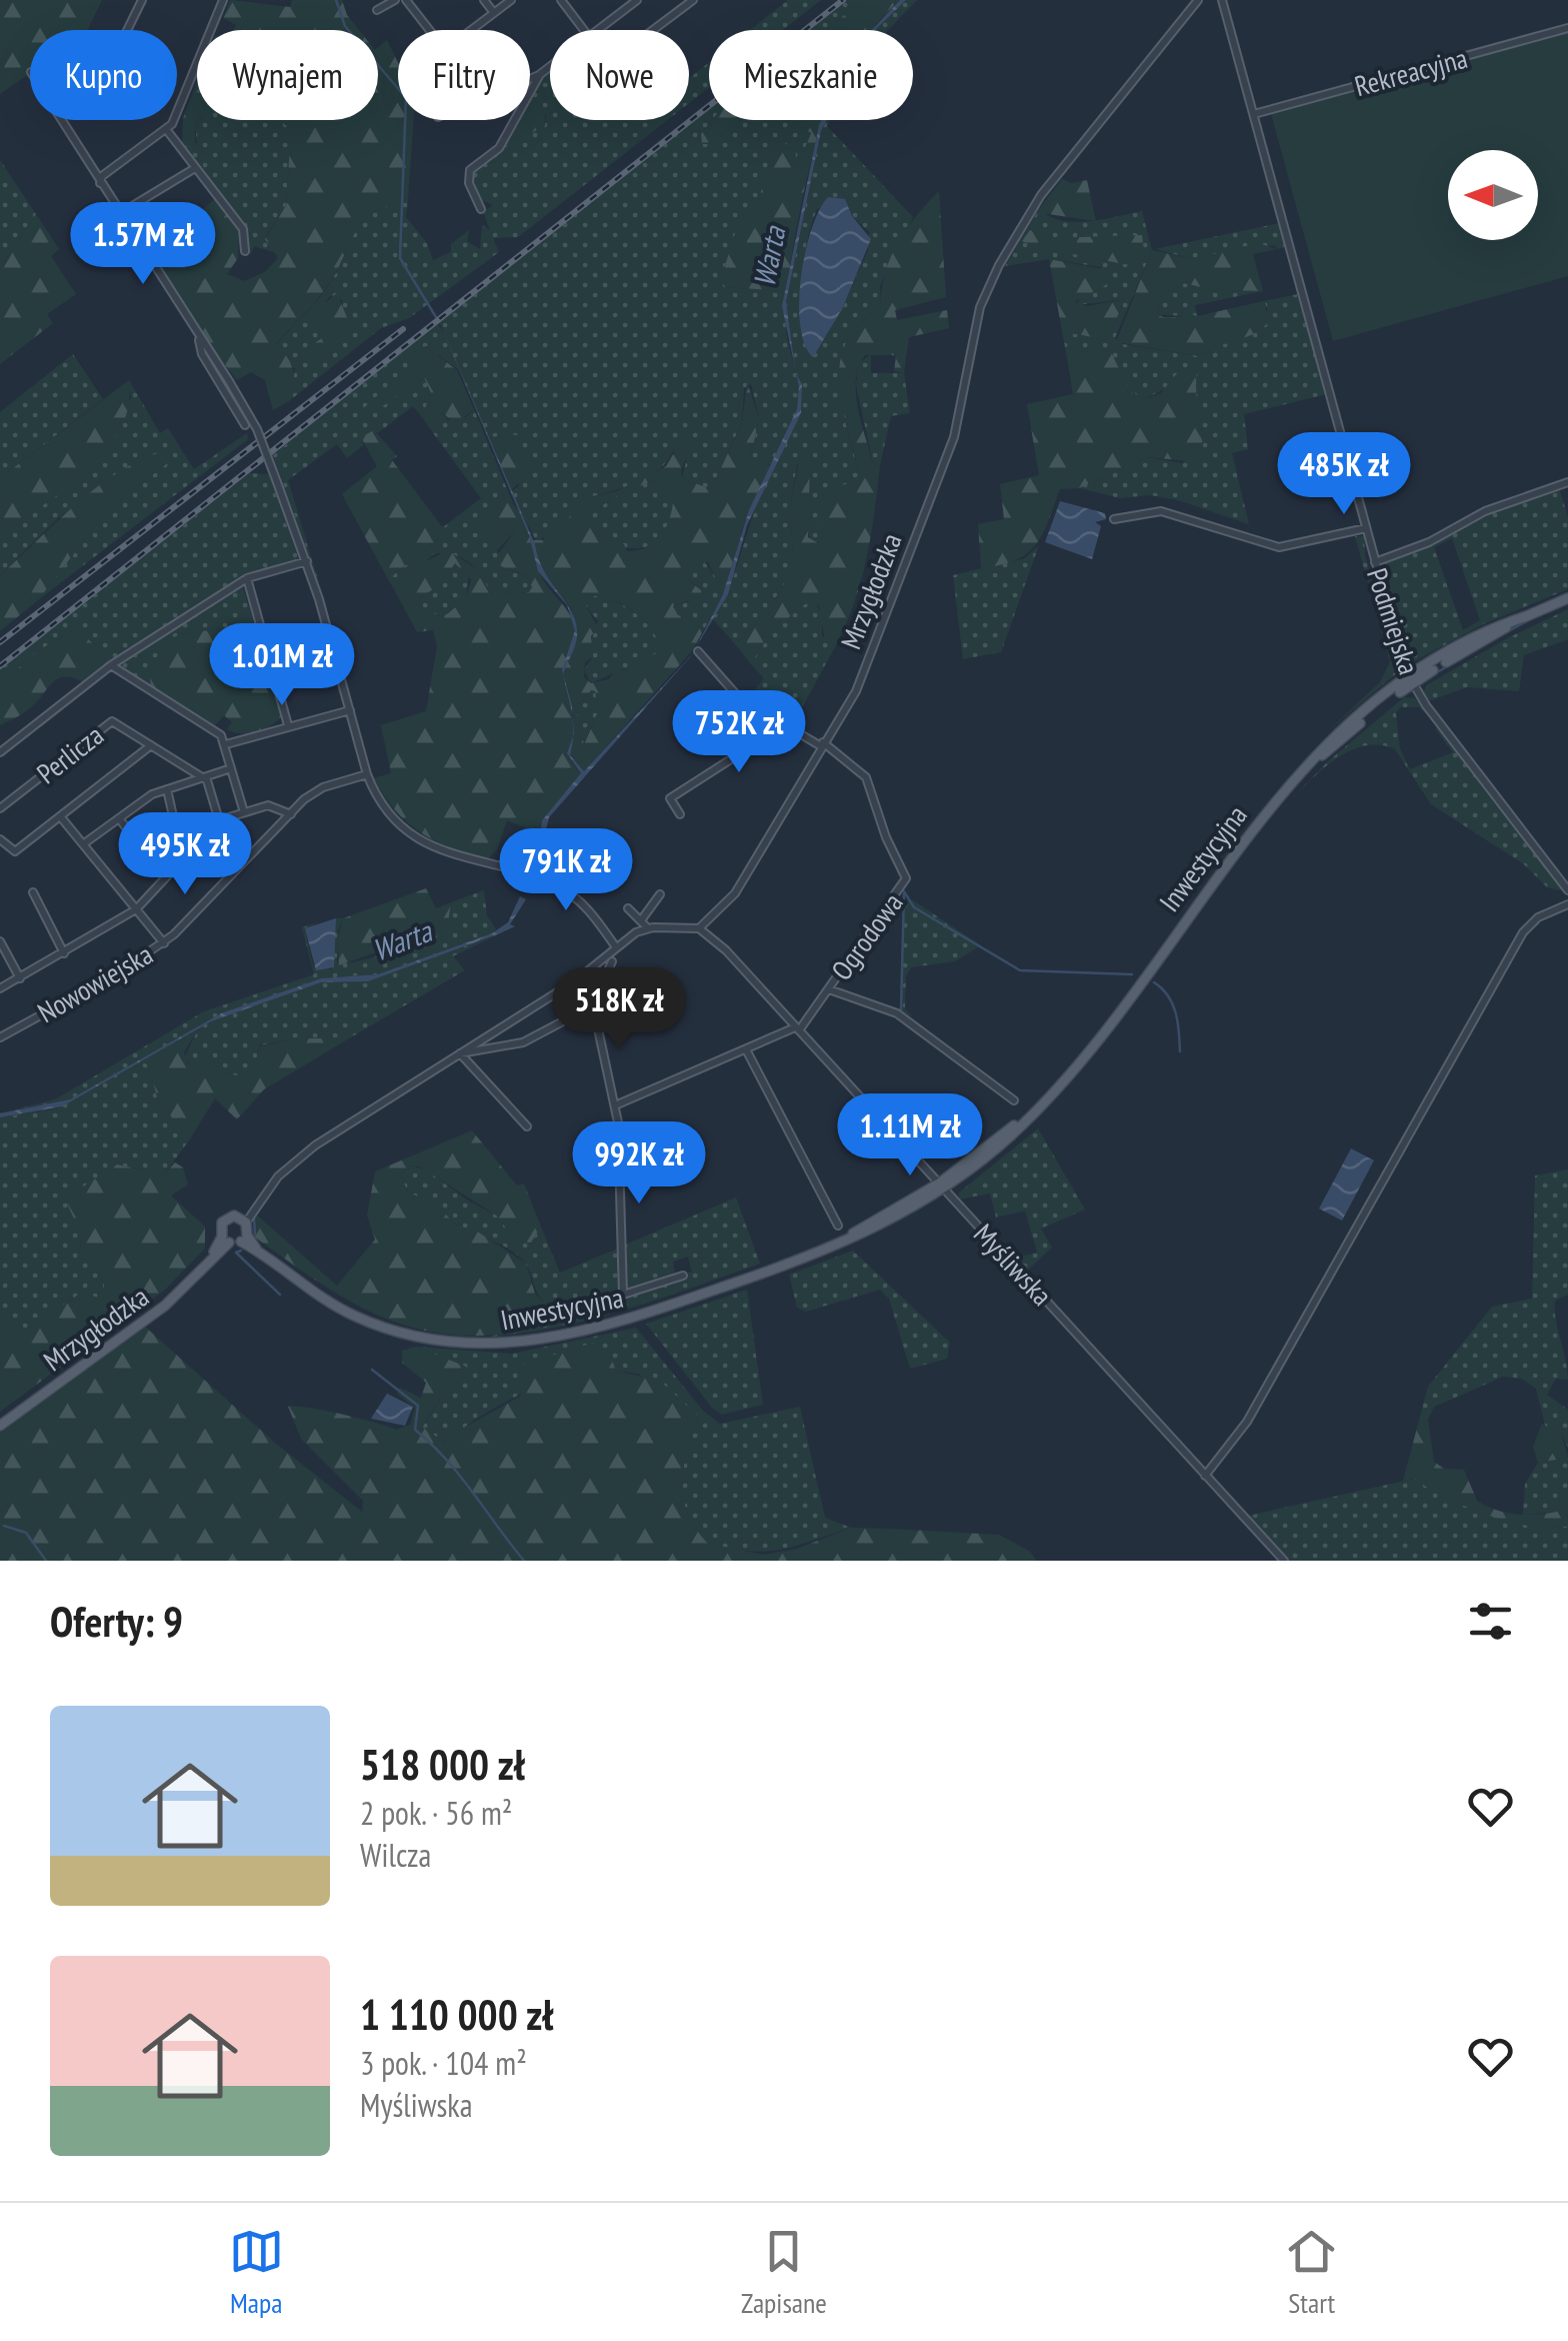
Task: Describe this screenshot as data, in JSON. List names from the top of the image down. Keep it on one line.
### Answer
{"streets":{"main road":["Mrzygłodzka","Inwestycyjna"],"street":["Rekreacyjna","Podmiejska","Perlicza","Ogrodowa","Nowowiejska","Myśliwska"]},"crossings":[["Rekreacyjna","Podmiejska"],["Mrzygłodzka","Ogrodowa"],["Mrzygłodzka","Myśliwska"],["Podmiejska","Inwestycyjna"],["Inwestycyjna","Myśliwska"],["Ogrodowa","Myśliwska"]],"water":["Warta"],"north":"left","page":{"chip":["Kupno","Wynajem","Filtry","Nowe","Mieszkanie"],"price":["1.57M zł","485K zł","1.01M zł","752K zł","495K zł","791K zł","518K zł","1.11M zł","992K zł"],"heading":"Oferty: 9","list":[{"name":"518 000 zł","note":"2 pok. · 56 m² · Wilcza"},{"name":"1 110 000 zł","note":"3 pok. · 104 m² · Myśliwska"}],"tabs":["Mapa","Zapisane","Start"]}}
